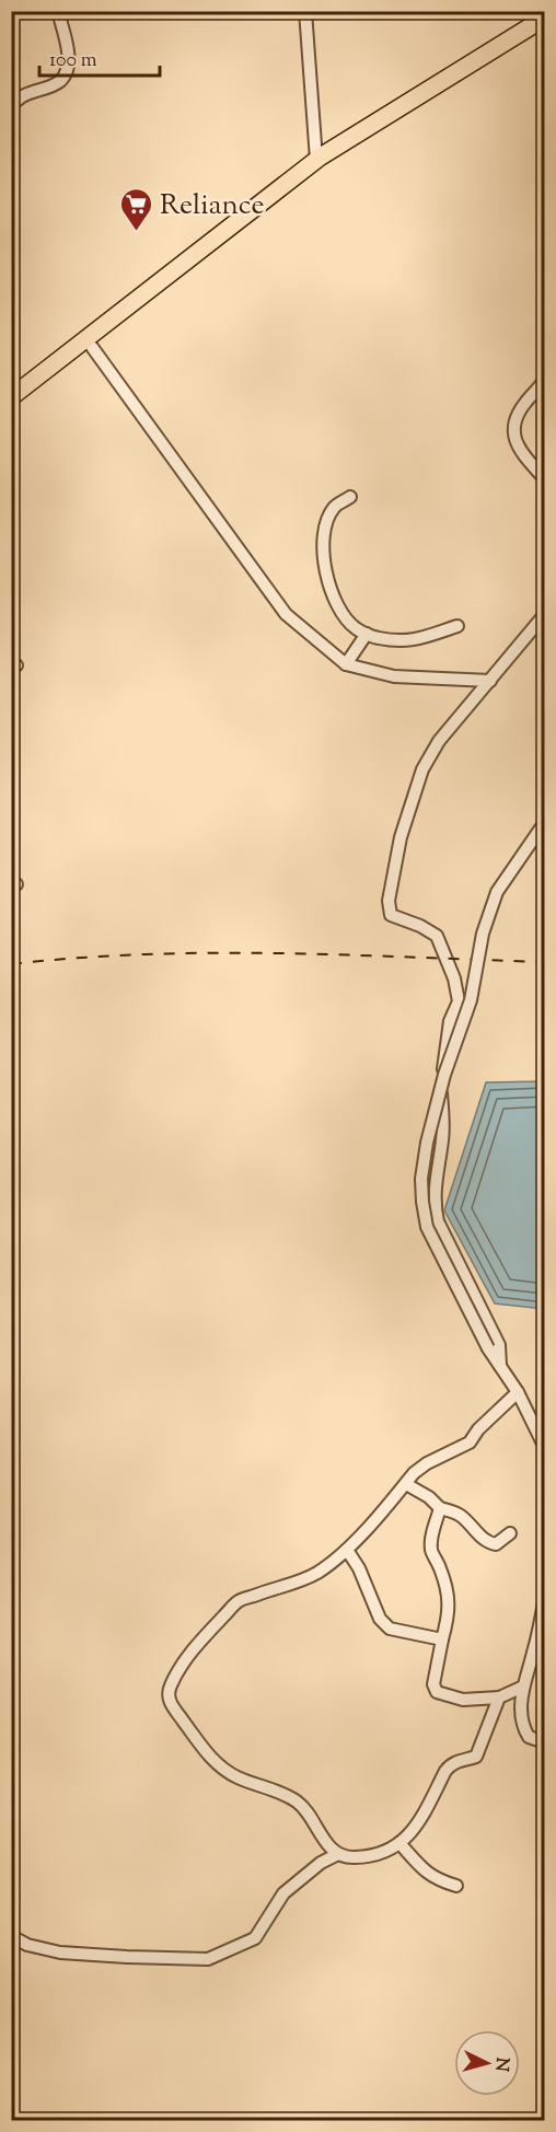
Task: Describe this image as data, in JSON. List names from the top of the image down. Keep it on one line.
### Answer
{"places":{"supermarket":["Reliance"]},"scale_bar":"100 m","north":"right"}
